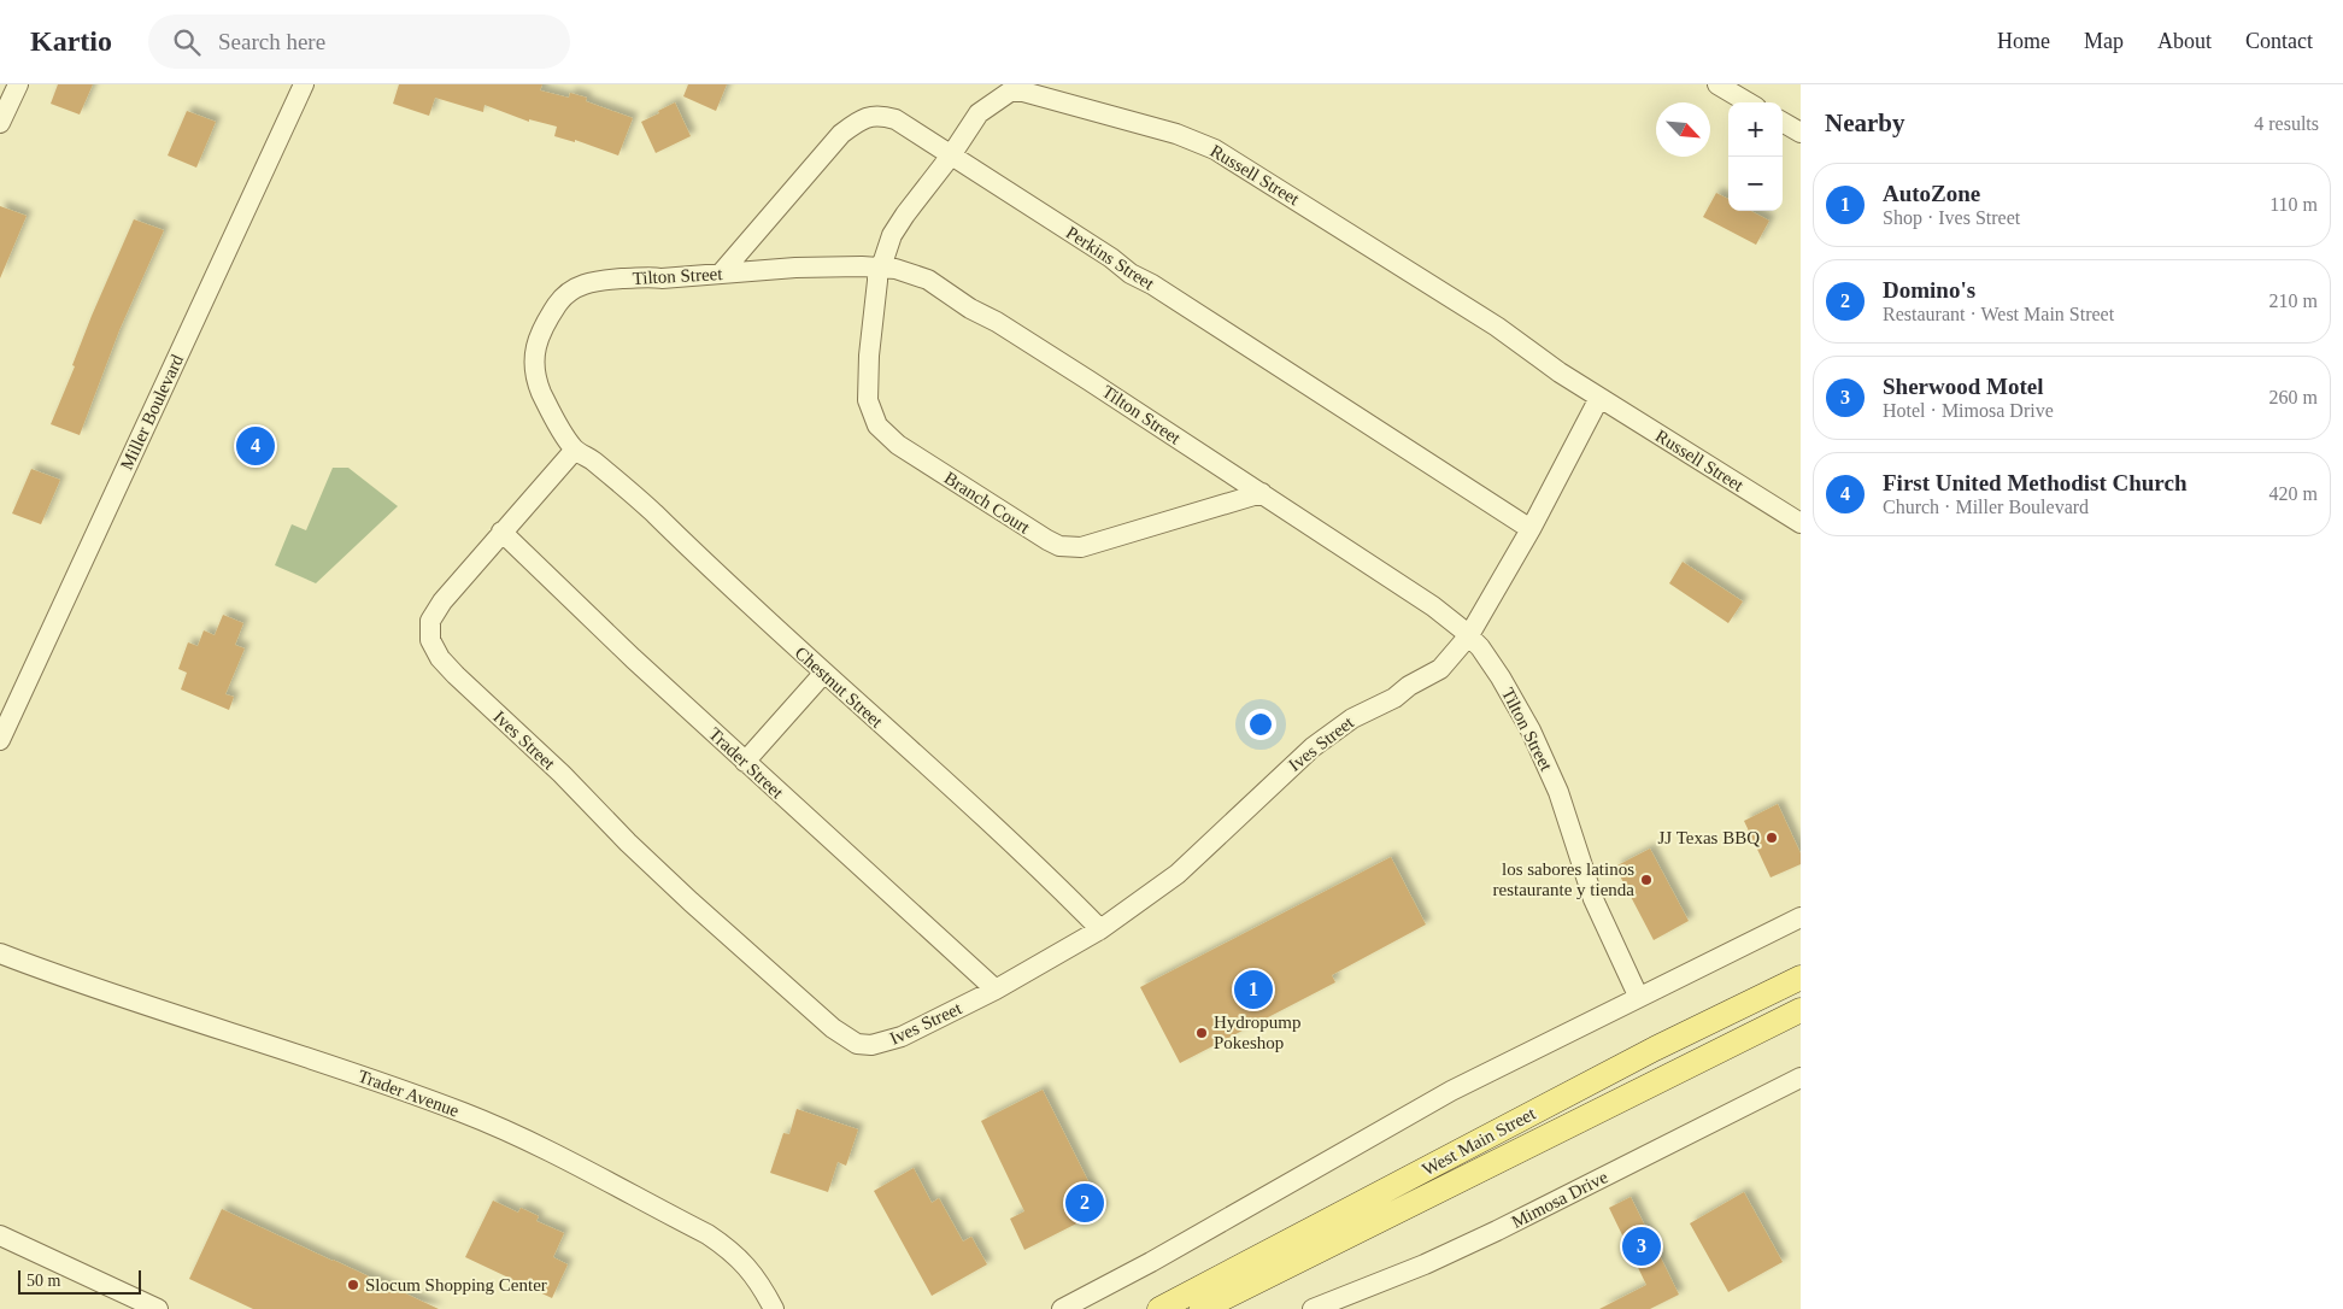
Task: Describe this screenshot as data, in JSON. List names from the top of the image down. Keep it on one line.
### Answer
{"streets":{"main road":["West Main Street"],"street":["Russell Street","Perkins Street","Tilton Street","Miller Boulevard","Branch Court","Chestnut Street","Ives Street","Trader Street","Trader Avenue","Mimosa Drive"]},"crossings":[["Russell Street","Perkins Street"],["Russell Street","Tilton Street"],["Russell Street","Branch Court"],["Perkins Street","Tilton Street"],["Perkins Street","Ives Street"],["Tilton Street","Branch Court"],["Tilton Street","Chestnut Street"],["Tilton Street","Ives Street"],["Chestnut Street","Ives Street"],["Ives Street","Trader Street"]],"places":["JJ Texas BBQ","los sabores latinos restaurante y tienda","Hydropump Pokeshop","Slocum Shopping Center"],"scale_bar":"50 m","north":"bottom right","page":{"header":"Kartio","search":"Search here","nav":["Home","Map","About","Contact"],"heading":["Nearby","4 results"],"map_buttons":["+","−"],"list":[{"mark":"1","name":"AutoZone","note":"Shop · Ives Street","value":"110 m"},{"mark":"2","name":"Domino's","note":"Restaurant · West Main Street","value":"210 m"},{"mark":"3","name":"Sherwood Motel","note":"Hotel · Mimosa Drive","value":"260 m"},{"mark":"4","name":"First United Methodist Church","note":"Church · Miller Boulevard","value":"420 m"}],"pins":["4","1","2","3"],"scale":"50 m"}}
